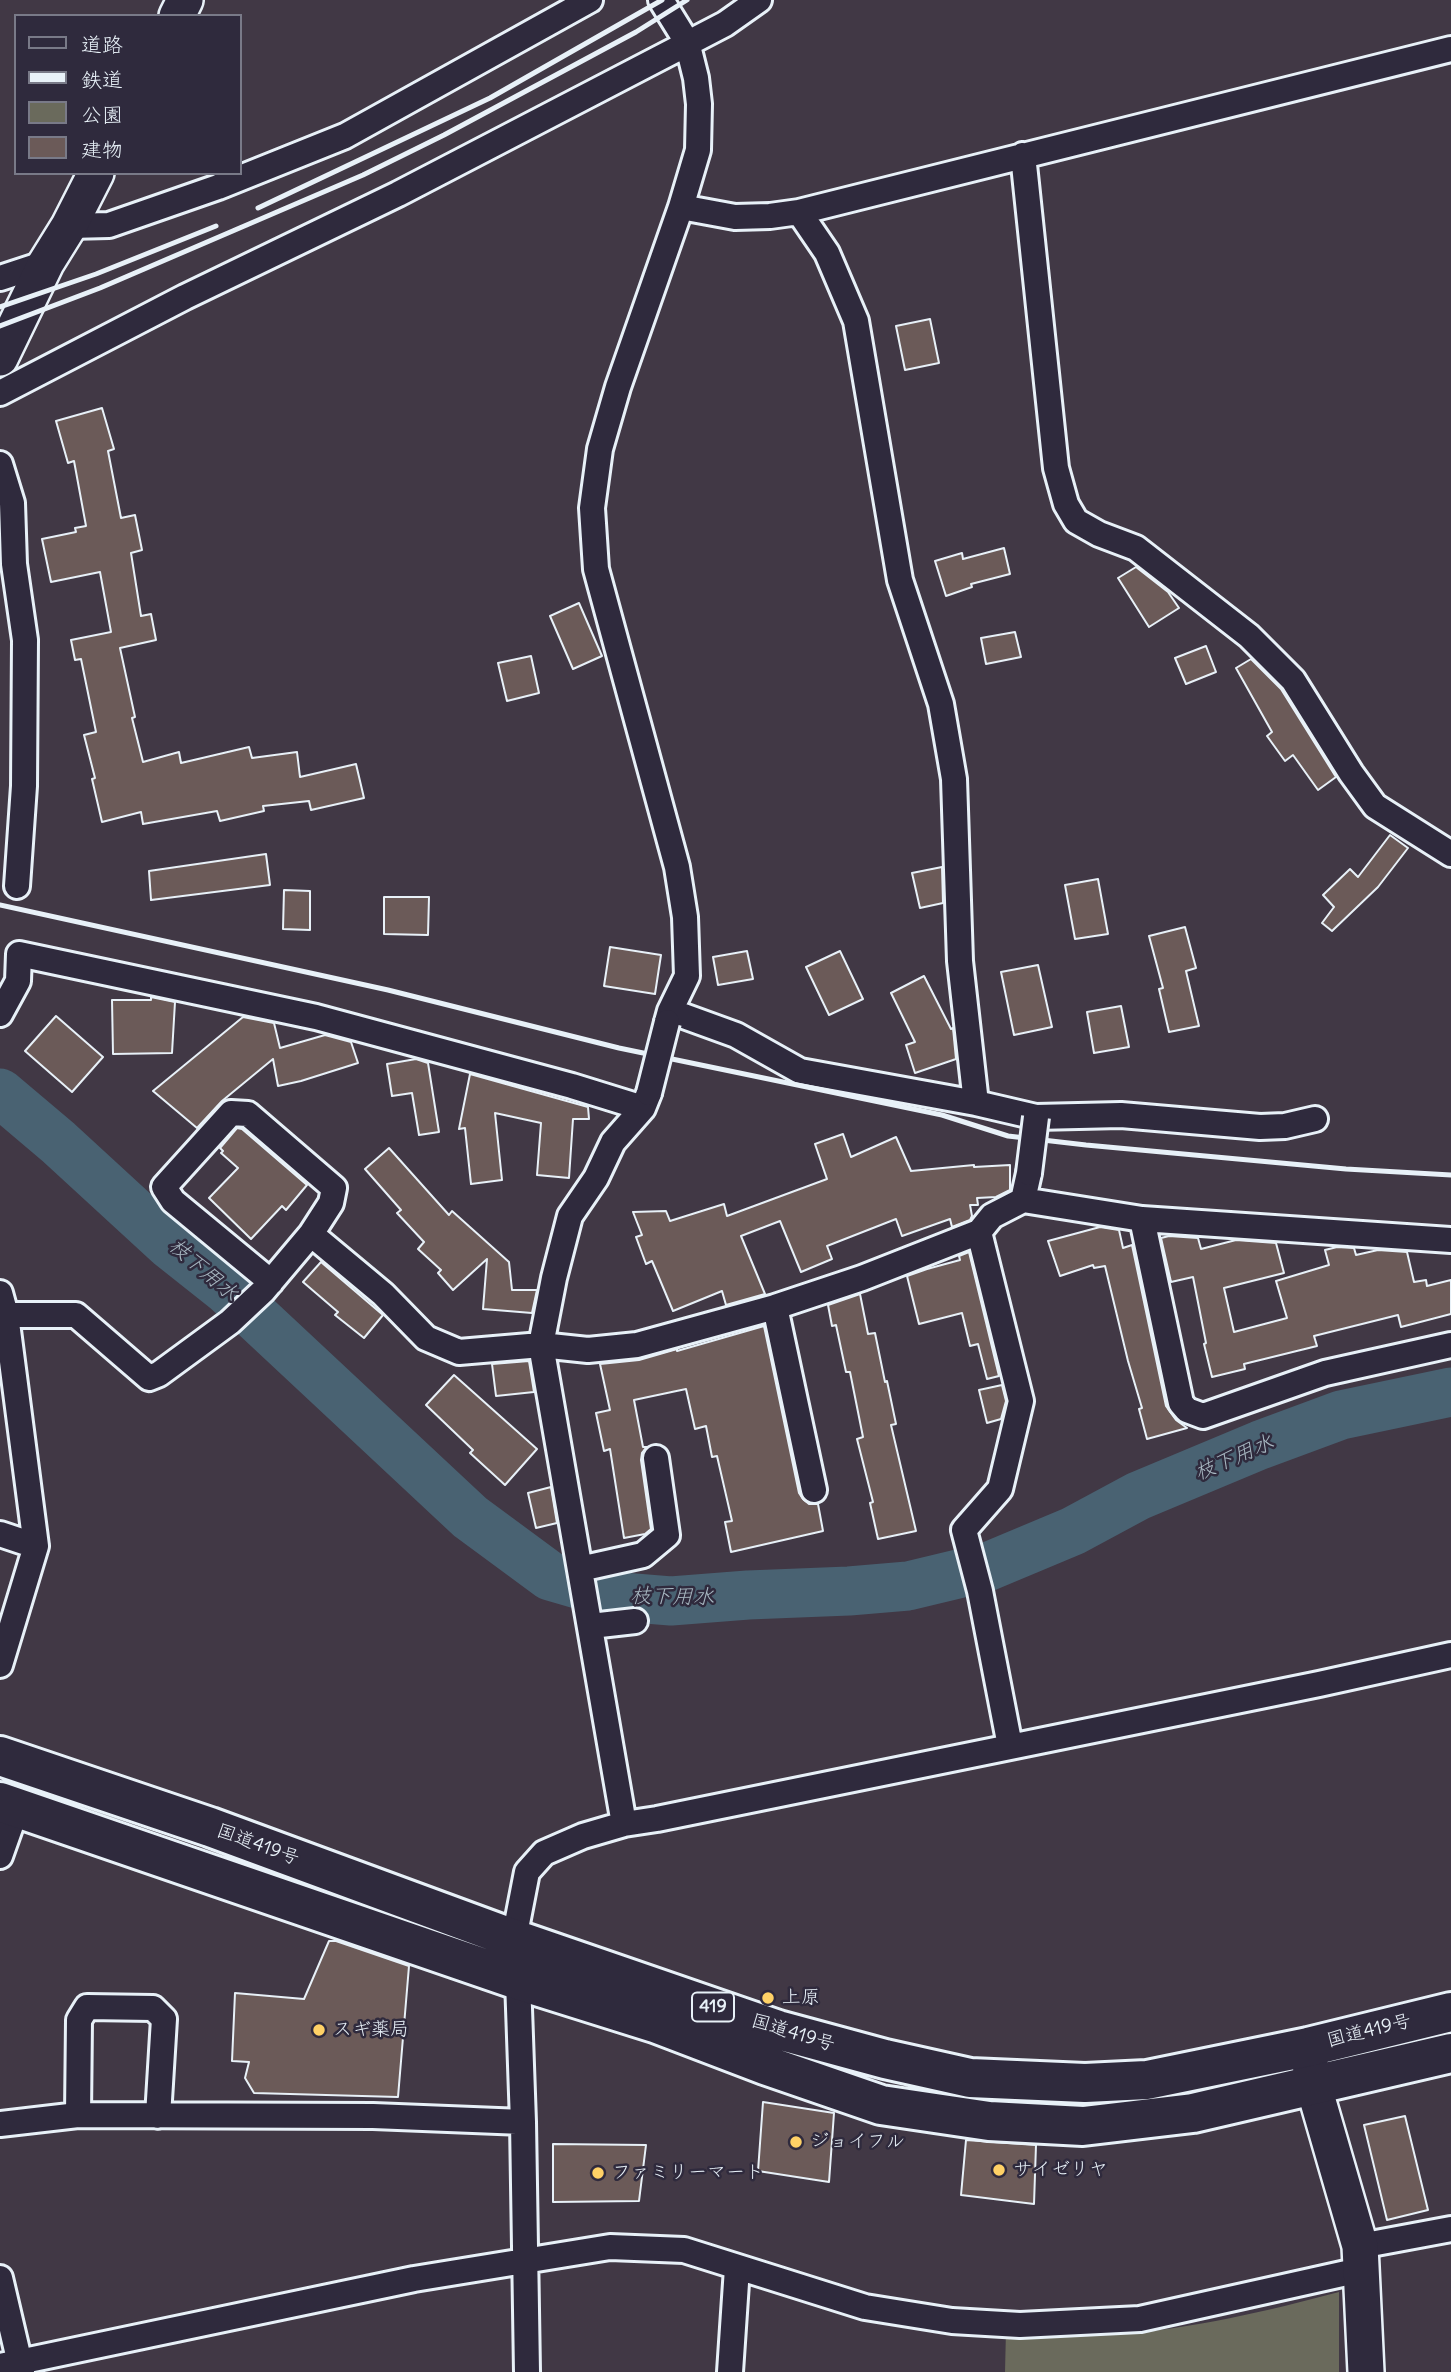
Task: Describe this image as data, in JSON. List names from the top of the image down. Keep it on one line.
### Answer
{"streets":{"highway":["国道419号","419"]},"water":["枝下用水"],"places":["上原","スギ薬局","ジョイフル","サイゼリヤ","ファミリーマート"],"legend":["道路","鉄道","公園","建物"]}
